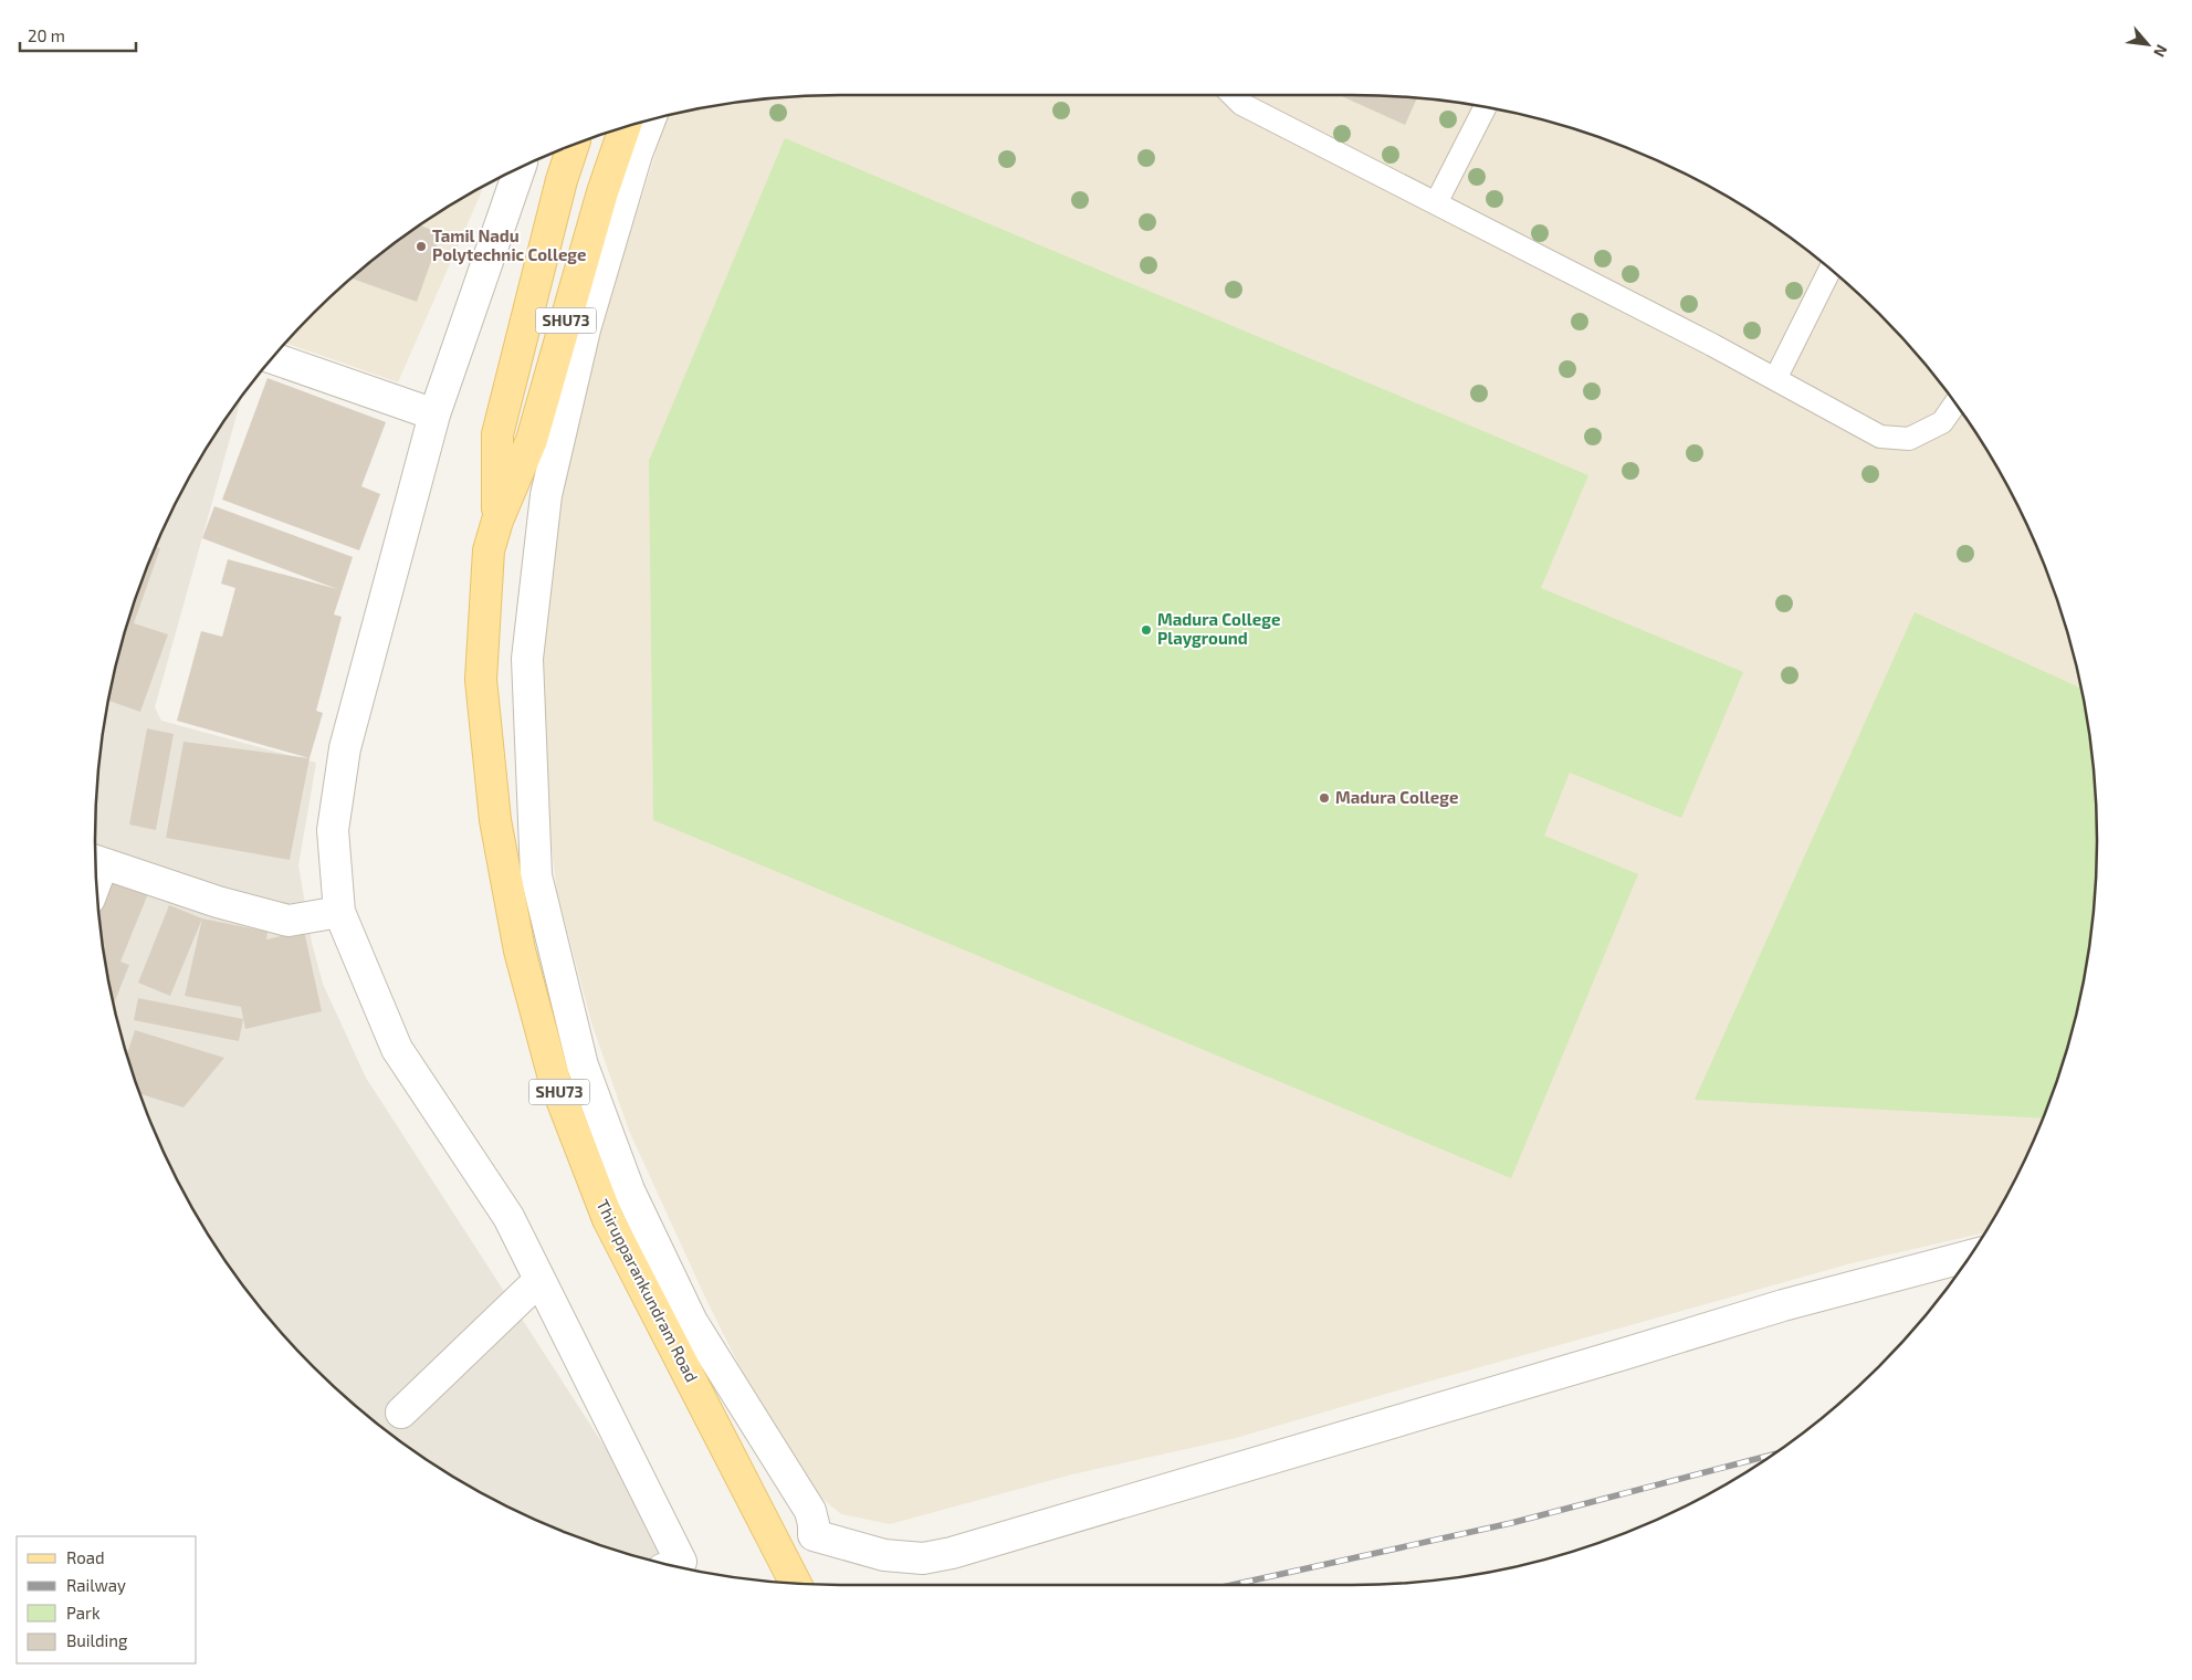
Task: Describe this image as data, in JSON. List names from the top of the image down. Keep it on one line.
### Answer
{"streets":{"main road":["SHU73","Thirupparankundram Road"]},"places":["Tamil Nadu Polytechnic College","Madura College Playground","Madura College"],"legend":["Road","Railway","Park","Building"],"scale_bar":"20 m","north":"bottom right"}
